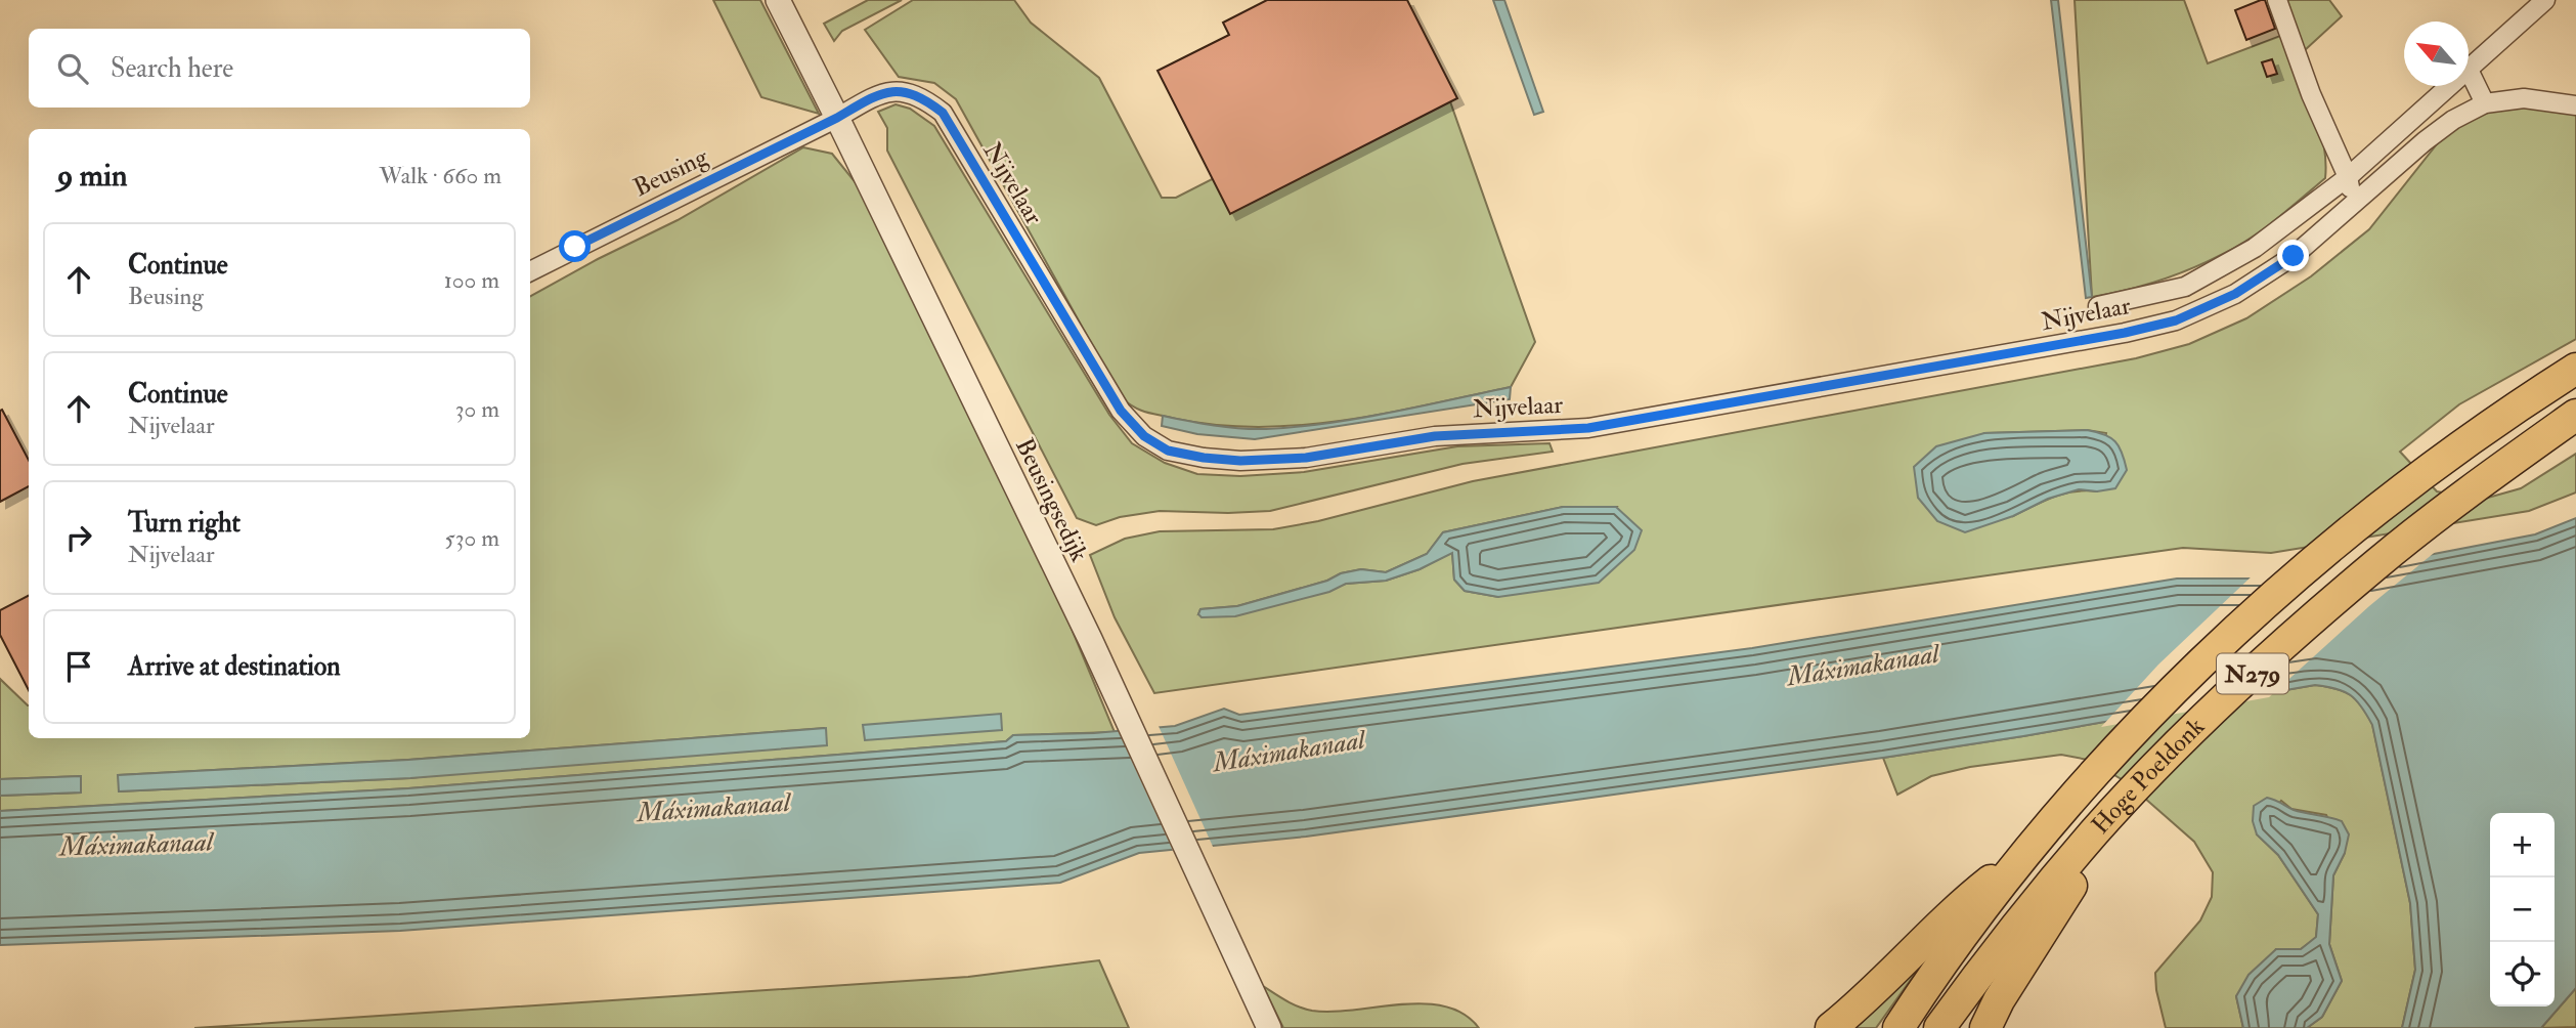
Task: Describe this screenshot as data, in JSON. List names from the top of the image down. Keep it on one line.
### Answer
{"streets":{"highway":["N279","Hoge Poeldonk"],"street":["Beusing","Nijvelaar","Beusingsedijk"]},"crossings":[["Beusing","Nijvelaar"],["Beusing","Beusingsedijk"],["Nijvelaar","Beusingsedijk"],["N279","Hoge Poeldonk"]],"water":["Máximakanaal"],"north":"top left","page":{"search":"Search here","heading":["9 min","Walk · 660 m"],"list":[["Continue","Beusing","100 m"],["Continue","Nijvelaar","30 m"],["Turn right","Nijvelaar","530 m"],"Arrive at destination"],"map_buttons":["+","−"]}}
